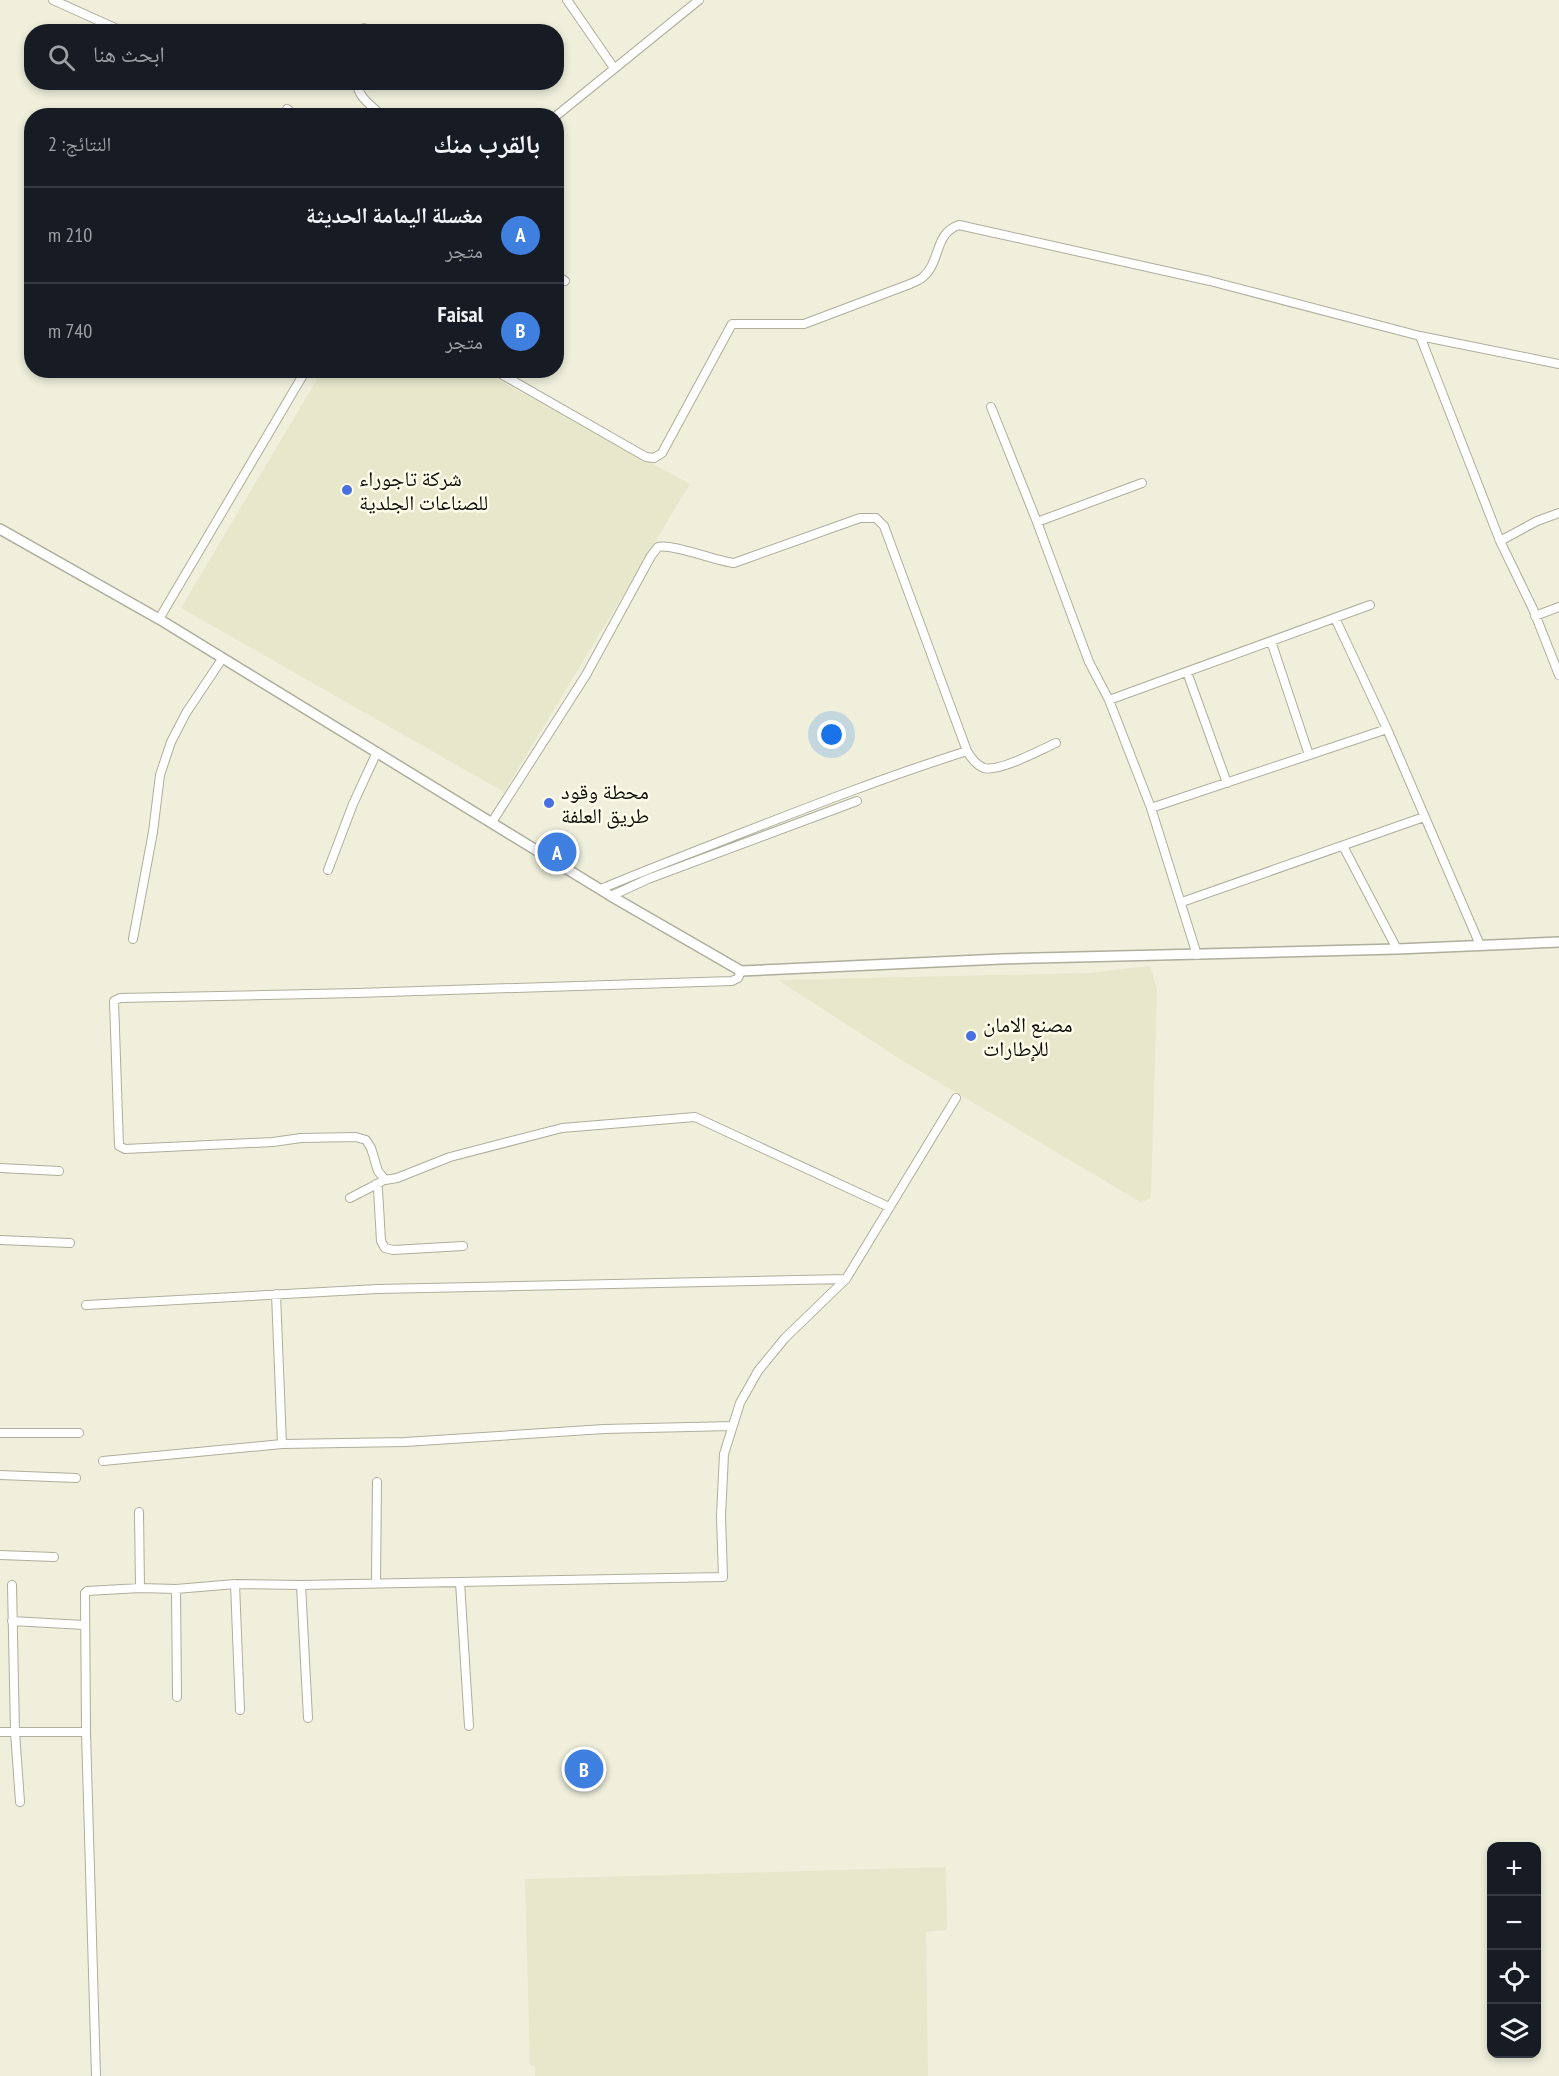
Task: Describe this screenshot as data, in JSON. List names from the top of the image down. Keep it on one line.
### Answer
{"places":["شركة تاجوراء للصناعات الجلدية","محطة وقود طريق العلفة","مصنع الامان للإطارات"],"page":{"search":"ابحث هنا","heading":["بالقرب منك","النتائج: 2"],"list":[{"mark":"A","name":"مغسلة اليمامة الحديثة","note":"متجر","value":"210 m"},{"mark":"B","name":"Faisal","note":"متجر","value":"740 m"}],"pins":["A","B"],"map_buttons":["+","−"]}}
